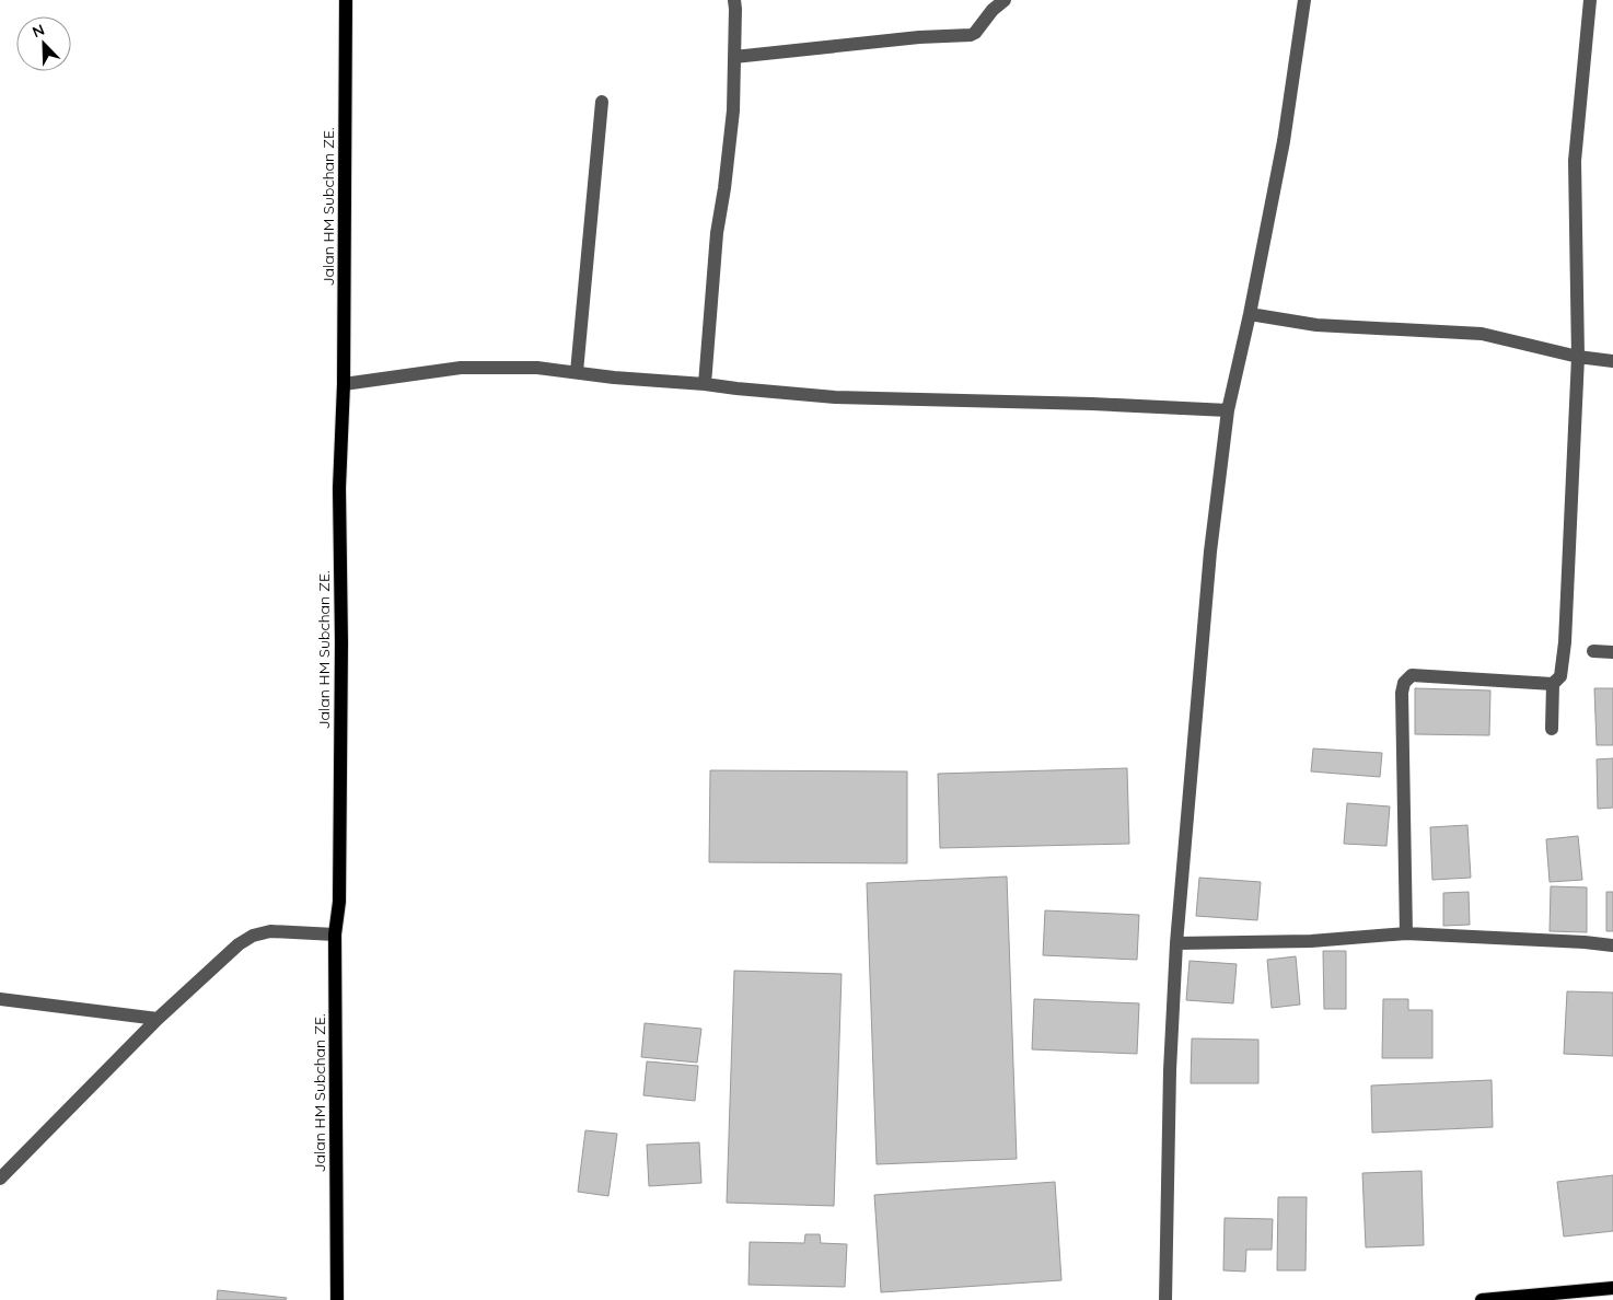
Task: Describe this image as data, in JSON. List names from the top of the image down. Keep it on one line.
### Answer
{"streets":{"main road":["Jalan HM Subchan ZE."]},"north":"top left"}
